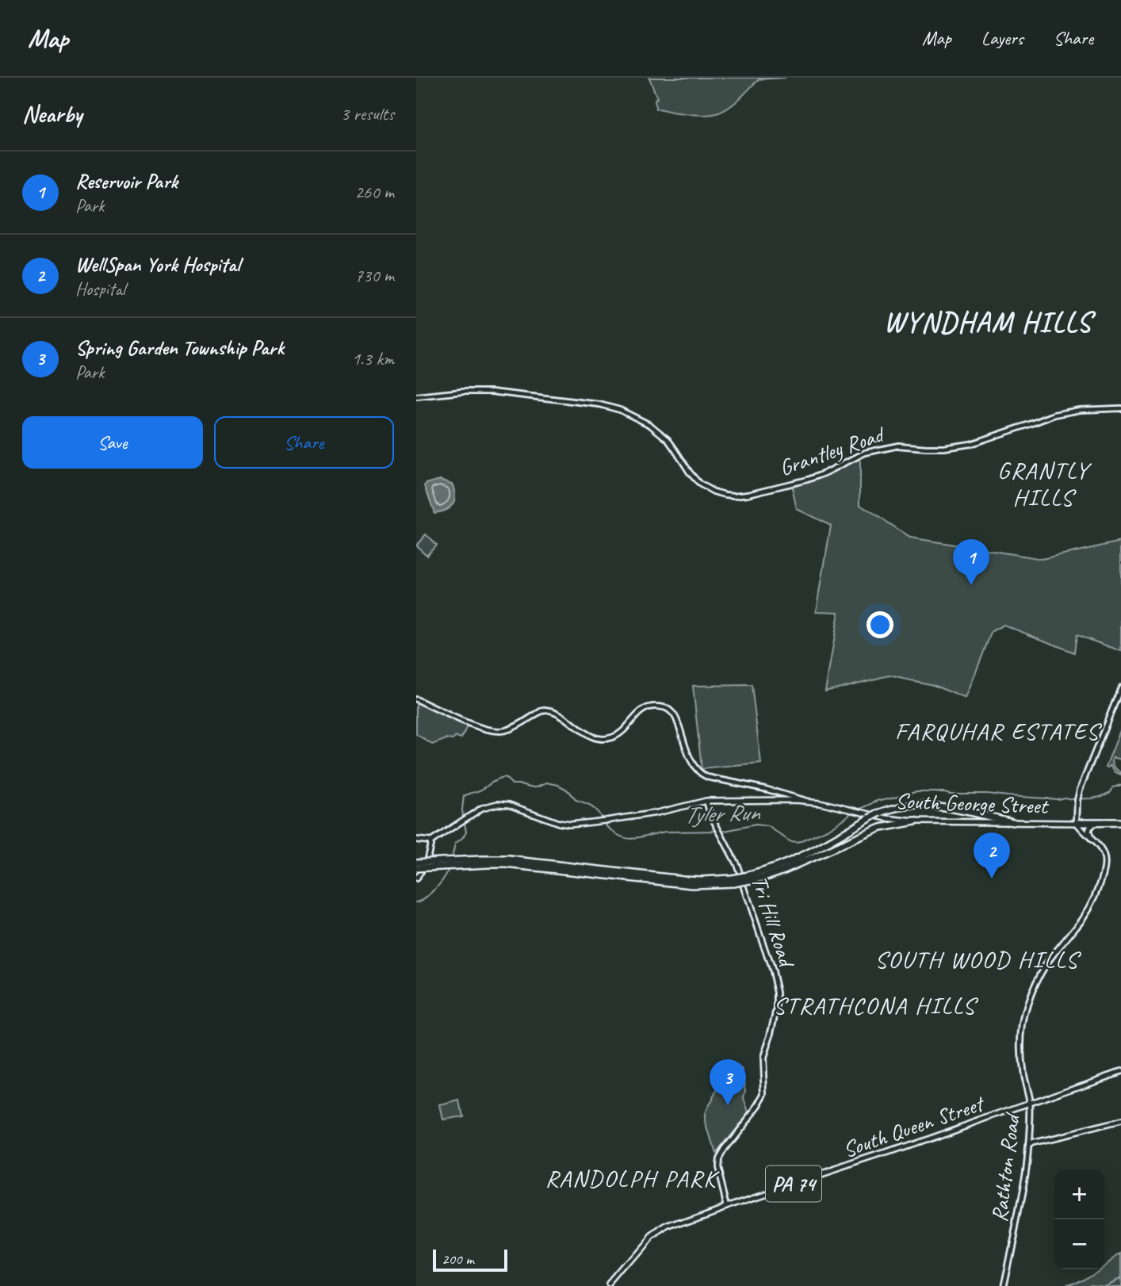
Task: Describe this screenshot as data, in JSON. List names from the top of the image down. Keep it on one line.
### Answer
{"streets":{"main road":["South George Street","South Queen Street","PA 74"],"street":["Grantley Road","Tri Hill Road","Rathton Road"]},"crossings":[["South George Street","Tri Hill Road"],["South George Street","Rathton Road"],["Tri Hill Road","South Queen Street"],["South Queen Street","Rathton Road"]],"districts":["WYNDHAM HILLS","GRANTLY HILLS","FARQUHAR ESTATES","SOUTH WOOD HILLS","STRATHCONA HILLS","RANDOLPH PARK"],"water":["Tyler Run"],"scale_bar":"200 m","page":{"header":"Map","nav":["Map","Layers","Share"],"heading":["Nearby","3 results"],"list":[{"mark":"1","name":"Reservoir Park","note":"Park","value":"260 m"},{"mark":"2","name":"WellSpan York Hospital","note":"Hospital","value":"730 m"},{"mark":"3","name":"Spring Garden Township Park","note":"Park","value":"1.3 km"}],"buttons":["Save","Share"],"pins":["1","2","3"],"map_buttons":["+","−"],"scale":"200 m"}}
